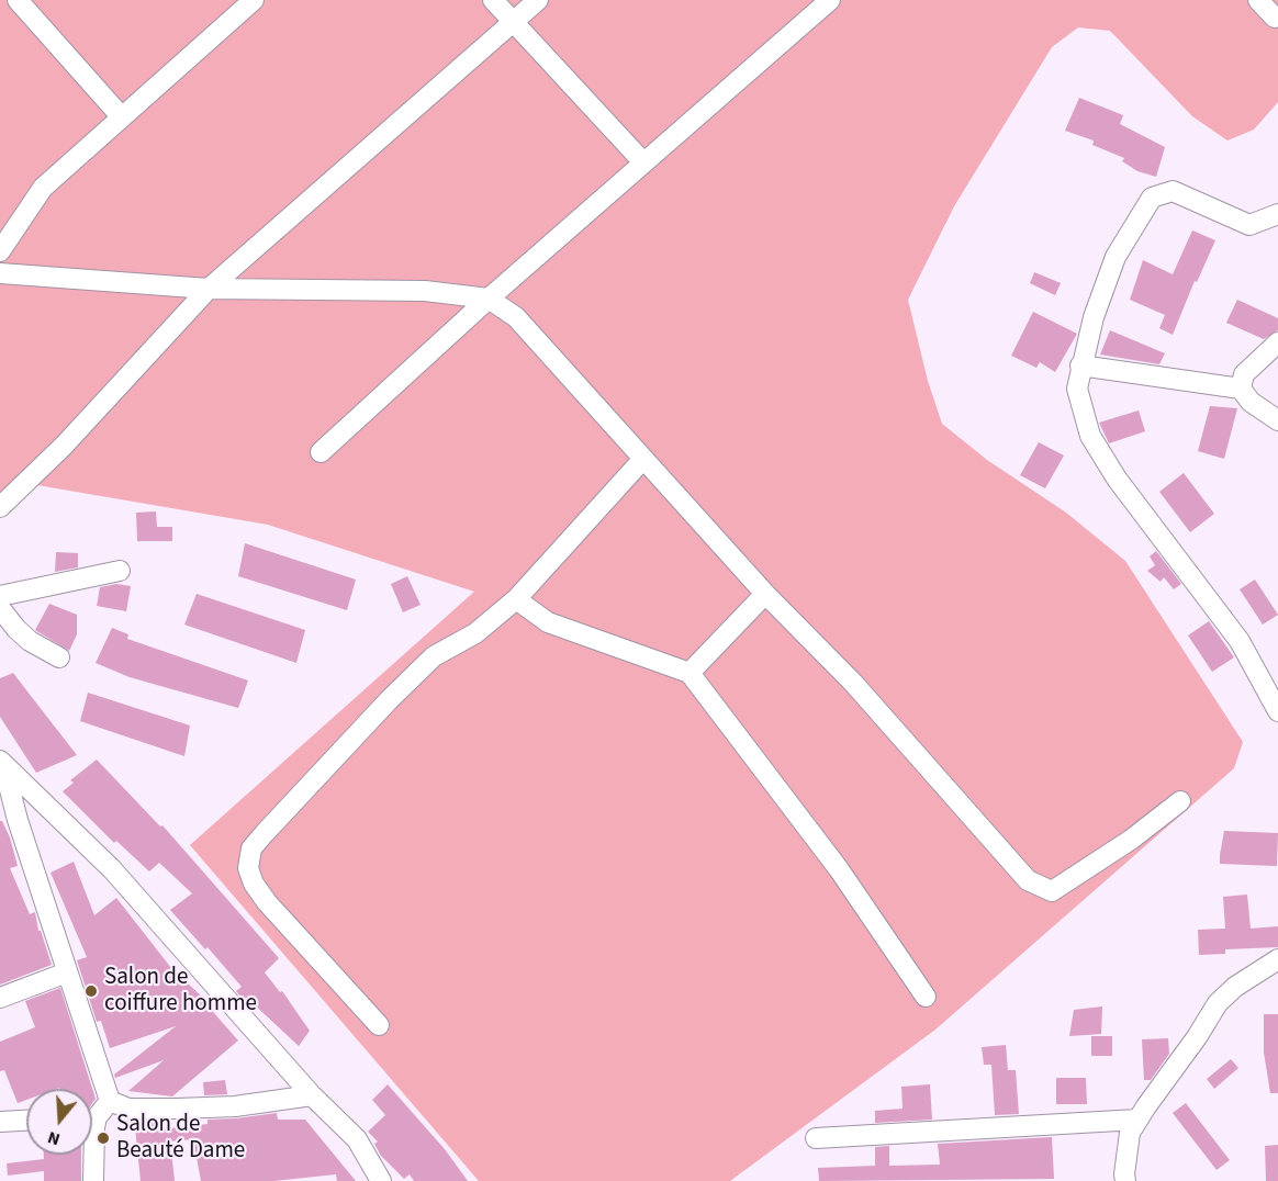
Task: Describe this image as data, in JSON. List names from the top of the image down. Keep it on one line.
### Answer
{"places":["Salon de coiffure homme","Salon de Beauté Dame"],"north":"bottom"}
